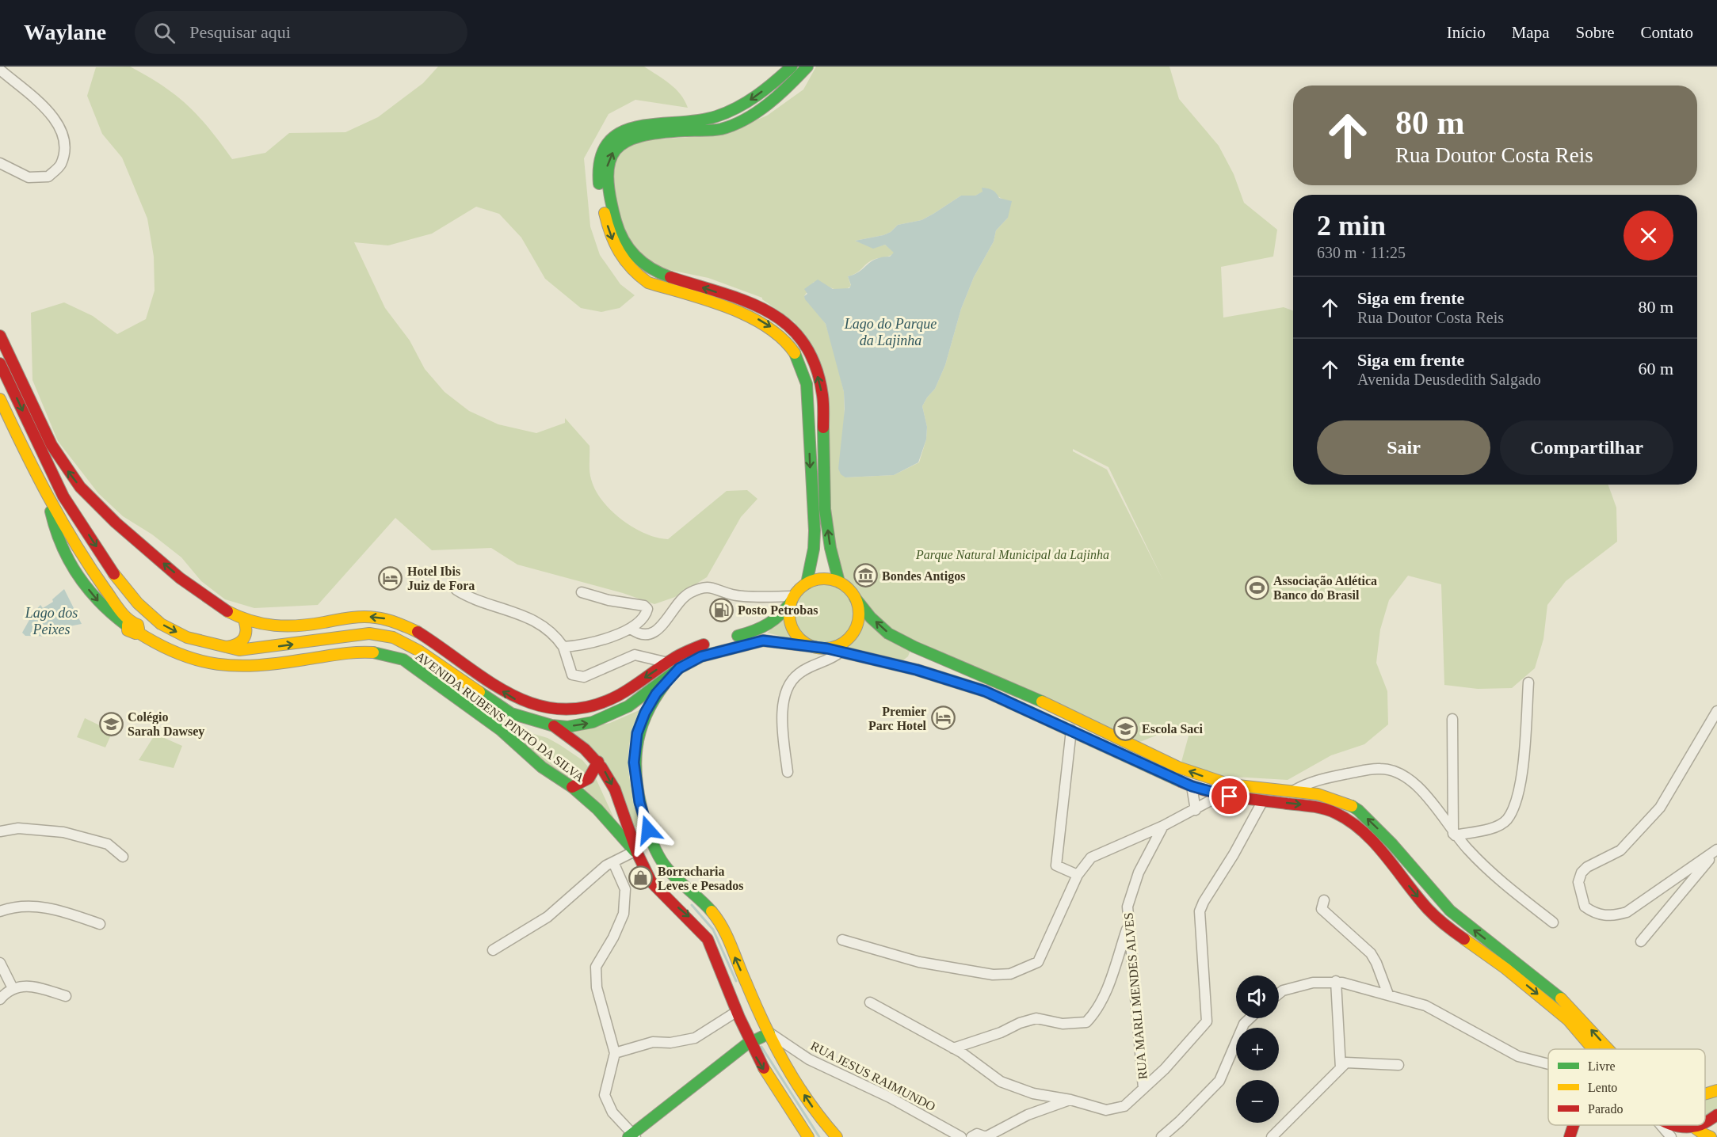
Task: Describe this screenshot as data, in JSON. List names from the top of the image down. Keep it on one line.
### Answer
{"streets":{"main road":["AVENIDA RUBENS PINTO DA SILVA"],"street":["RUA MARLI MENDES ALVES","RUA JESUS RAIMUNDO"]},"water":["Lago do Parque da Lajinha","Lago dos Peixes"],"parks":["Parque Natural Municipal da Lajinha"],"places":{"museum":["Bondes Antigos"],"hotel":["Hotel Ibis Juiz de Fora","Premier Parc Hotel"],"sports":["Associação Atlética Banco do Brasil"],"fuel station":["Posto Petrobas"],"school or university":["Colégio Sarah Dawsey","Escola Saci"],"shop":["Borracharia Leves e Pesados"]},"legend":["Livre","Lento","Parado"],"page":{"header":"Waylane","search":"Pesquisar aqui","nav":["Início","Mapa","Sobre","Contato"],"turn":["80 m","Rua Doutor Costa Reis"],"heading":["2 min","630 m · 11:25"],"list":[{"name":"Siga em frente","note":"Rua Doutor Costa Reis","value":"80 m"},{"name":"Siga em frente","note":"Avenida Deusdedith Salgado","value":"60 m"}],"buttons":["Sair","Compartilhar"],"map_buttons":["+","−"]}}
